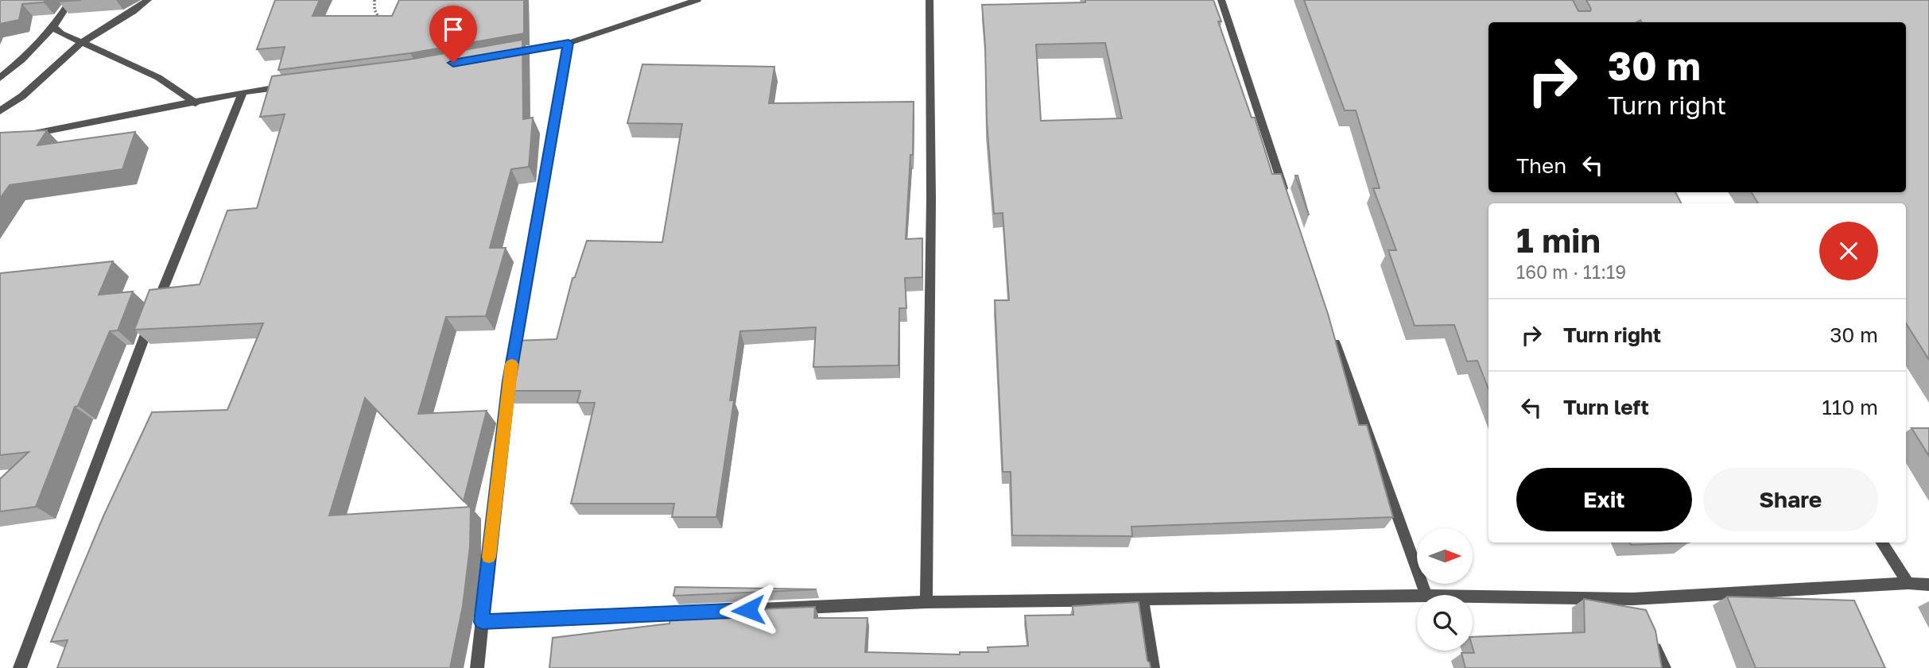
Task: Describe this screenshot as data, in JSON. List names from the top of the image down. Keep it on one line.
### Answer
{"north":"right","page":{"turn":["30 m","Turn right"],"then":"Then","heading":["1 min","160 m · 11:19"],"list":[{"name":"Turn right","value":"30 m"},{"name":"Turn left","value":"110 m"}],"buttons":["Exit","Share"]}}
